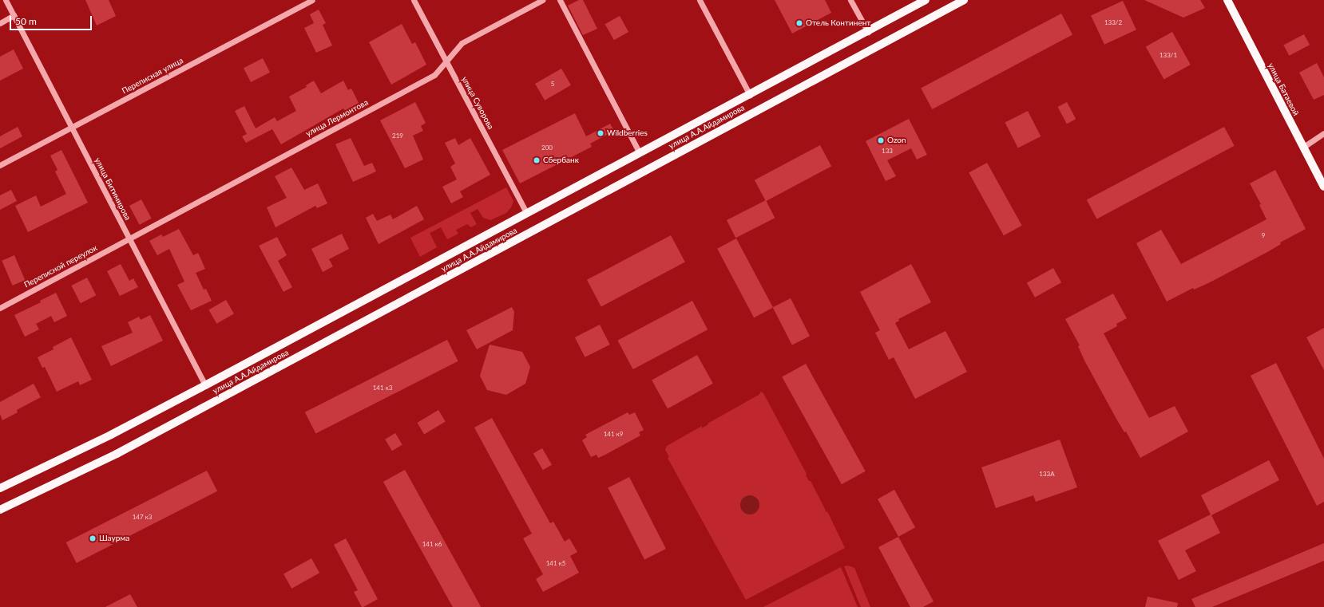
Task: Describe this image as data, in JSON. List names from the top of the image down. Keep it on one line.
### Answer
{"streets":{"main road":["улица Батаевой","улица А.А.Айдамирова"],"street":["Переписная улица","улица Суворова","улица Лермонтова","улица Битимирова","Переписной переулок"]},"crossings":[["Переписная улица","улица Битимирова"],["улица Суворова","улица Лермонтова"],["улица Суворова","улица А.А.Айдамирова"],["улица Лермонтова","улица Битимирова"],["улица Лермонтова","Переписной переулок"],["улица А.А.Айдамирова","улица Битимирова"],["улица Битимирова","Переписной переулок"]],"places":["Отель Континент","Wildberries","Ozon","Сбербанк","Шаурма"],"house_numbers":["133/2","133/1","5","219","200","133","9","141 к3","141 к9","133А","147 к3","141 к6","141 к5"],"scale_bar":"50 m"}
